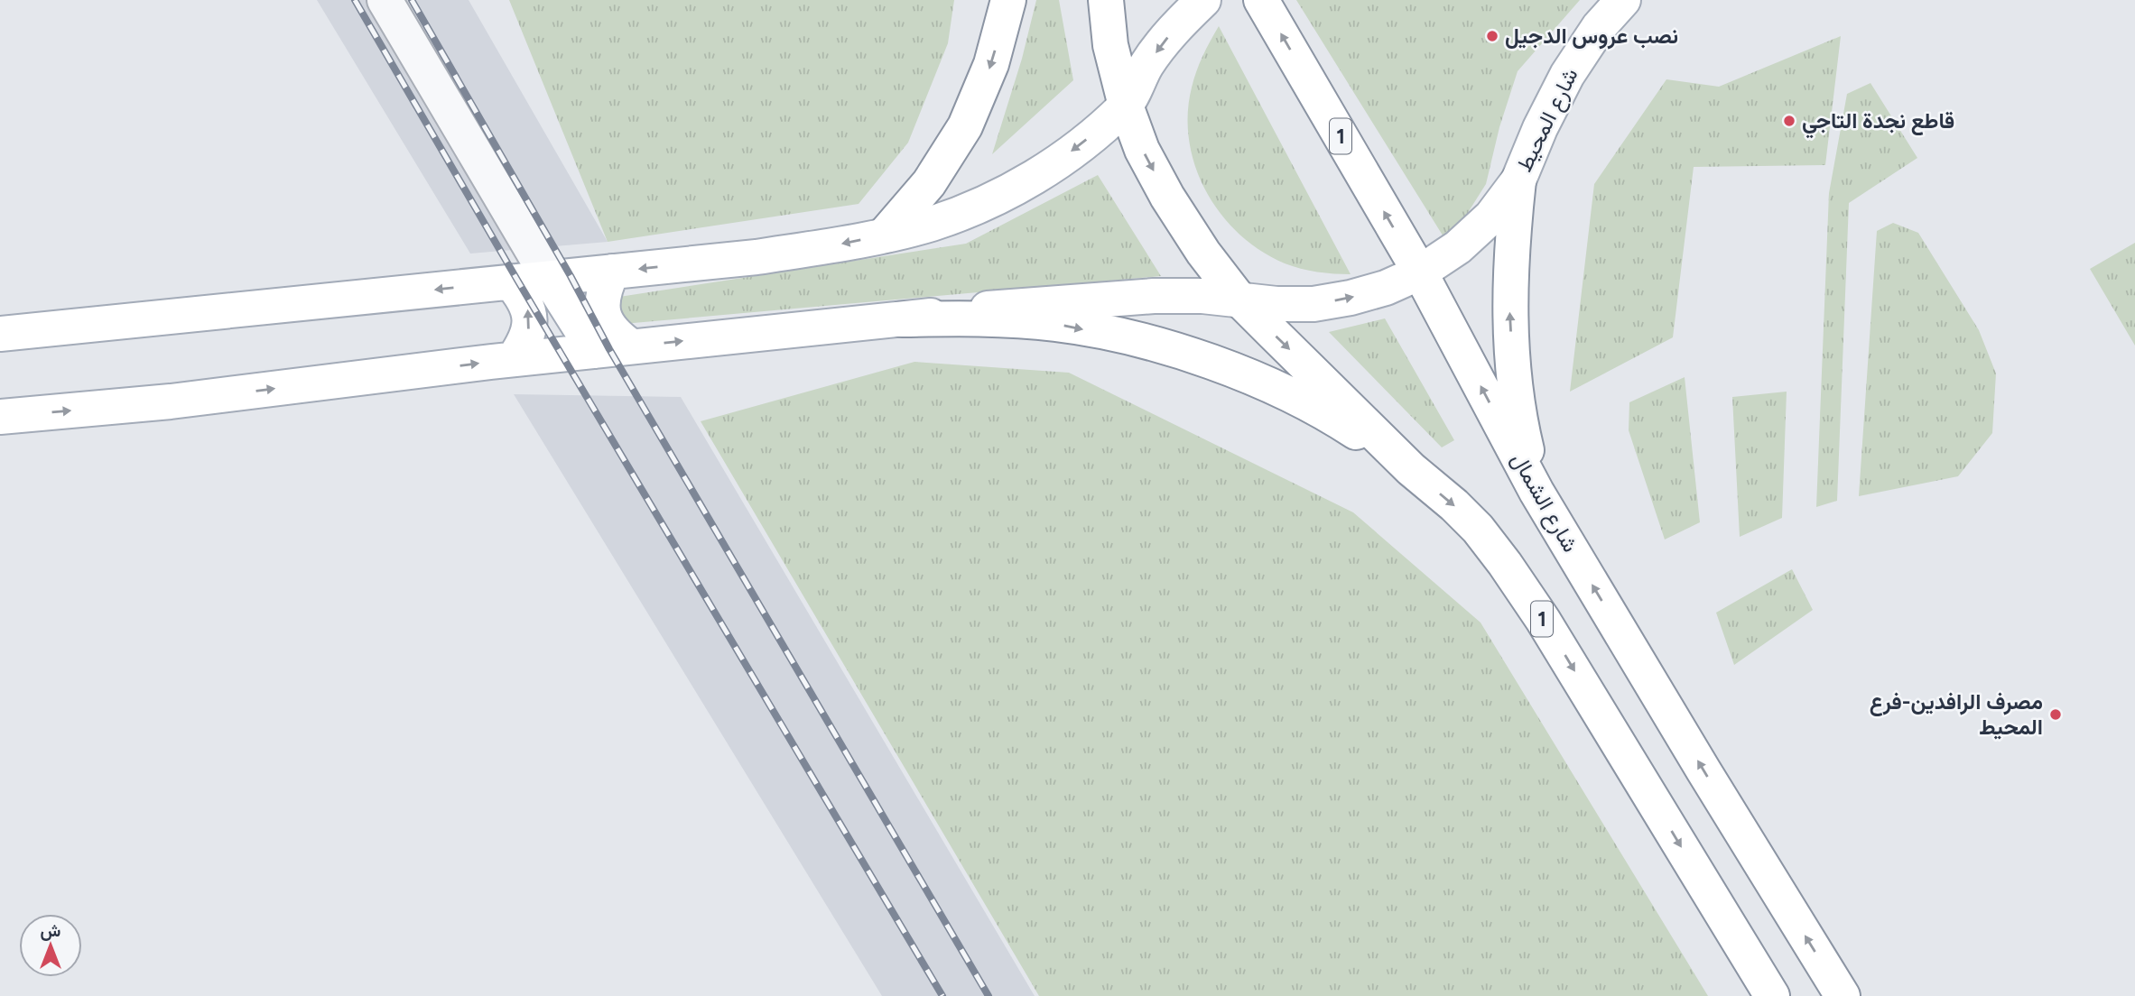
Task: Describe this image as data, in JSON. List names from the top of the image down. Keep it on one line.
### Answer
{"streets":{"main road":["شارع المحيط","1","شارع الشمال"]},"places":["نصب عروس الدجيل","قاطع نجدة التاجي","مصرف الرافدين-فرع المحيط"],"north":"top"}
